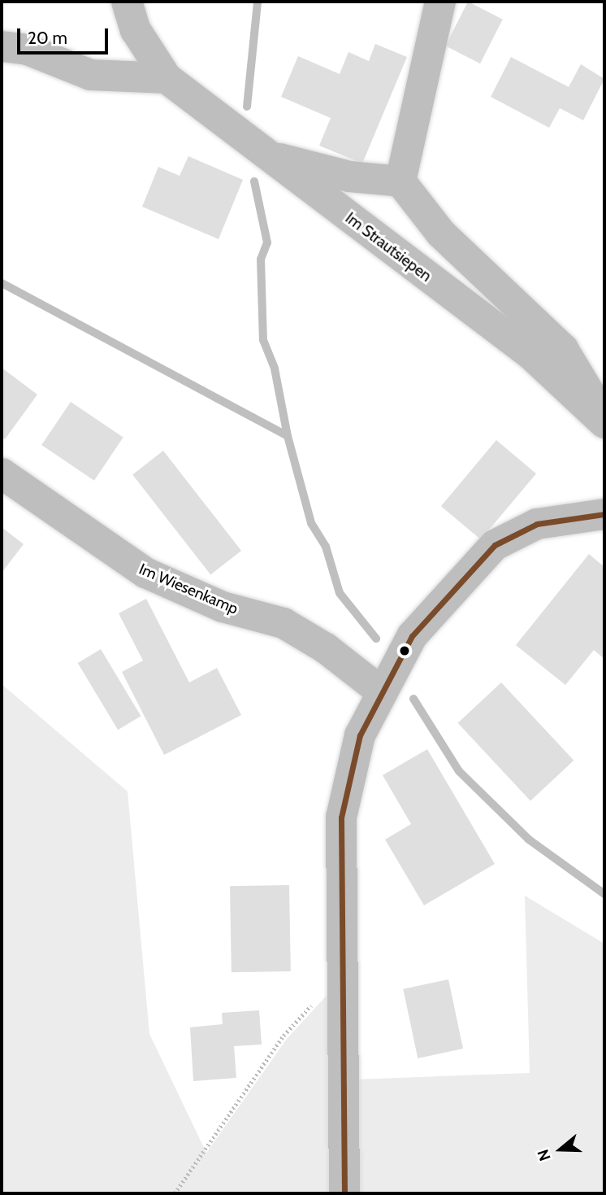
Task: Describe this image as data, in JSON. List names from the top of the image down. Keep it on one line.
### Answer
{"streets":{"street":["Im Strautsiepen","Im Wiesenkamp"]},"scale_bar":"20 m","north":"left"}
